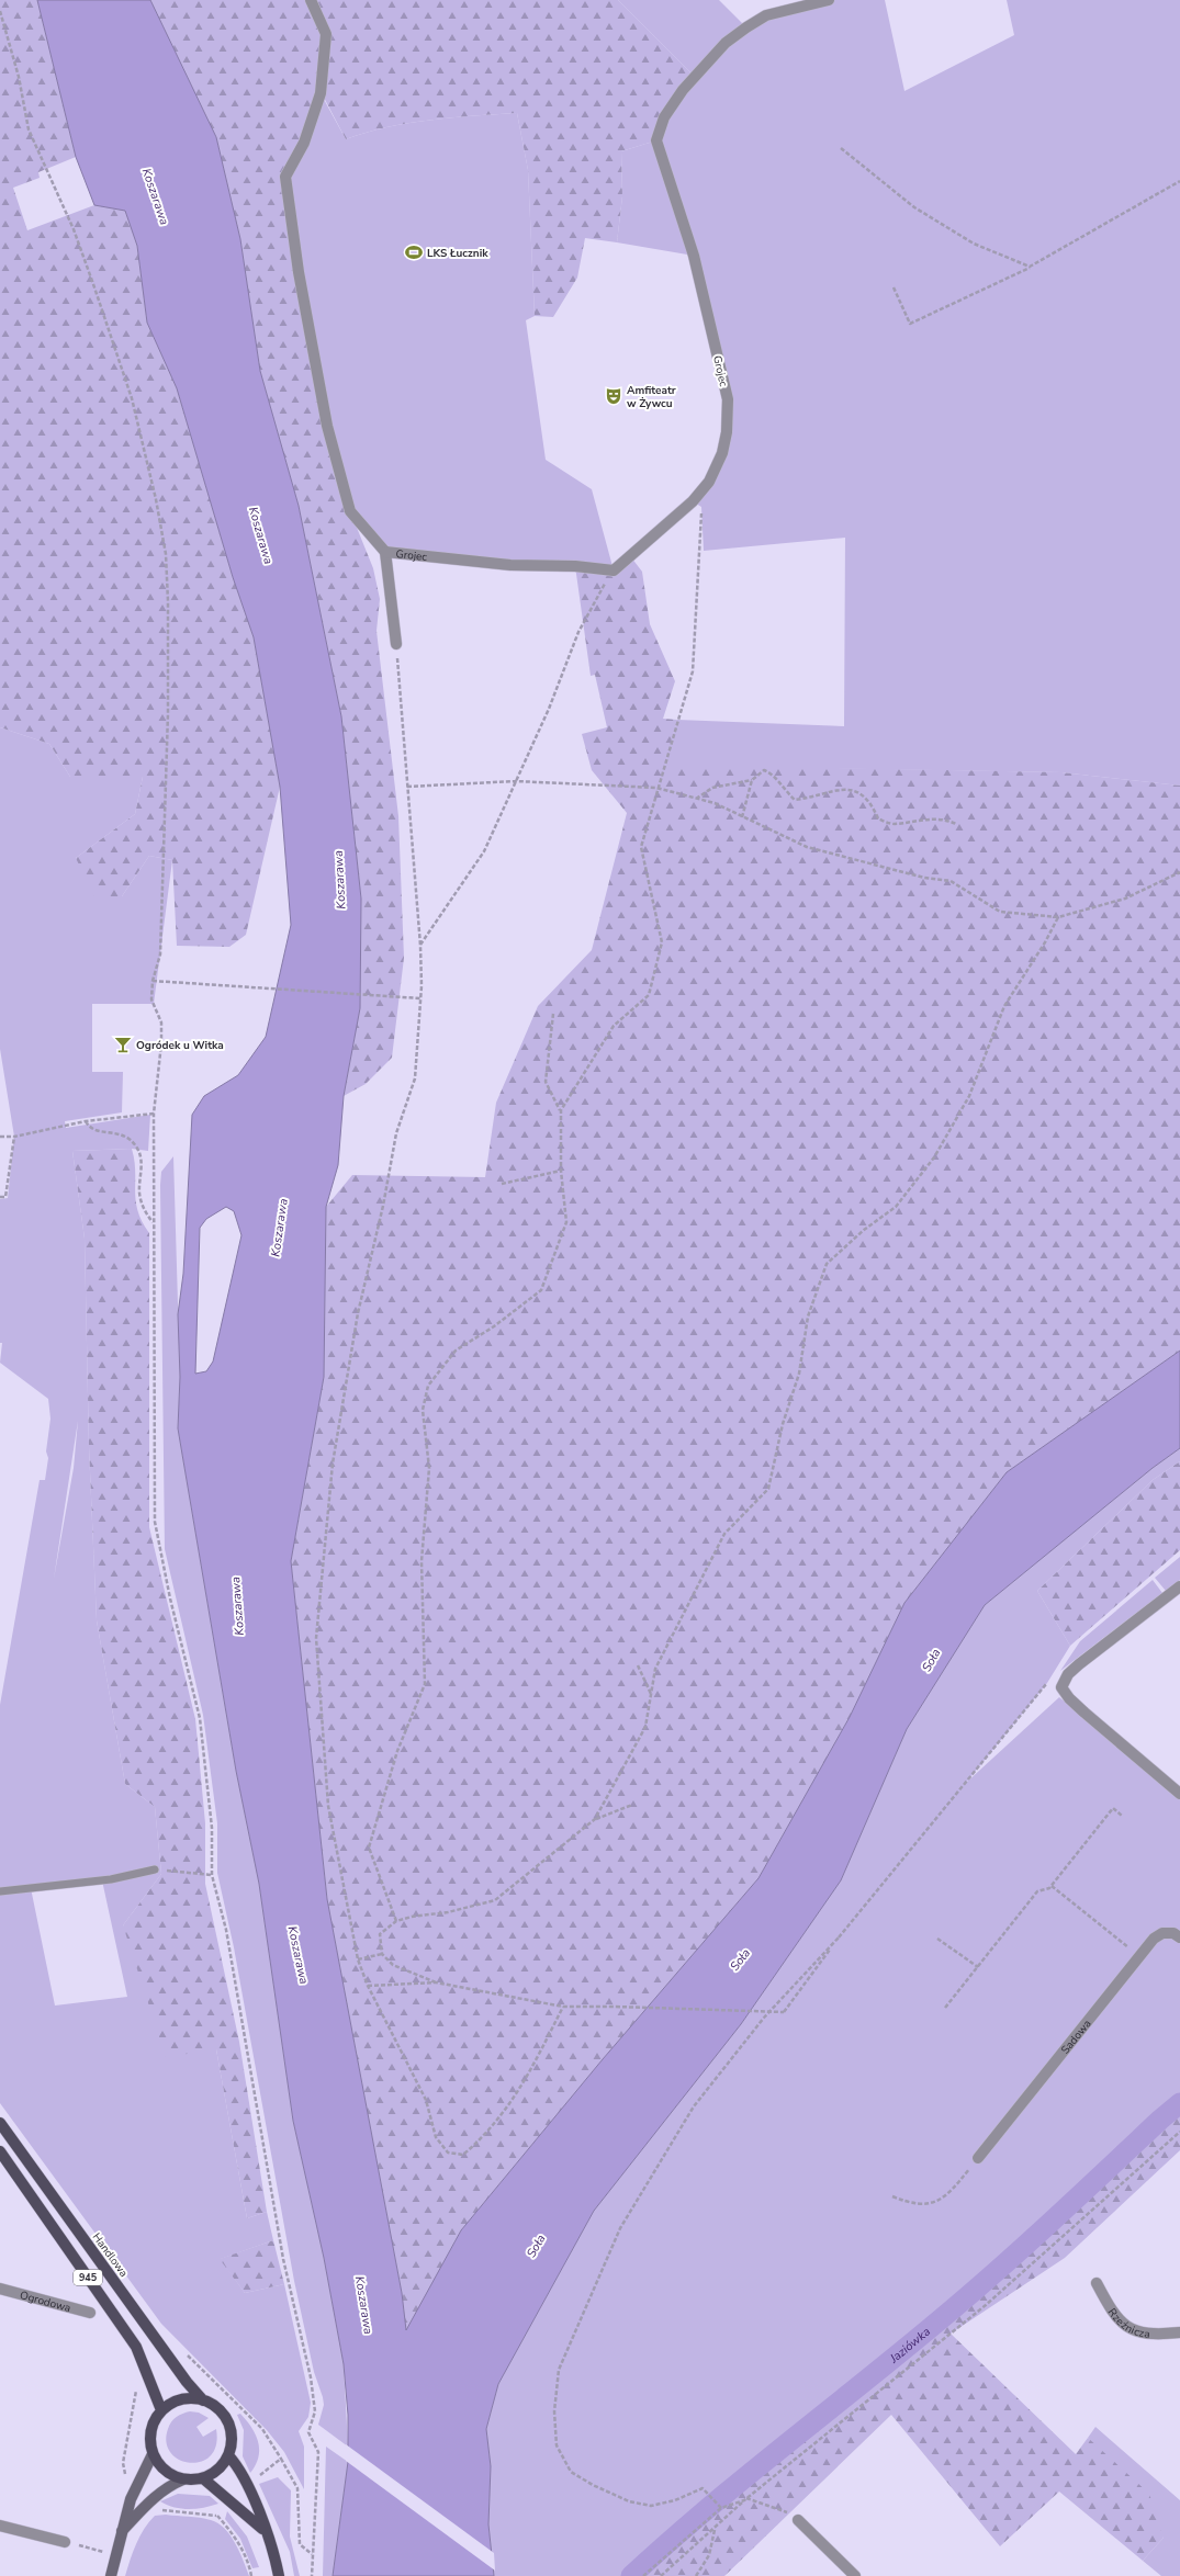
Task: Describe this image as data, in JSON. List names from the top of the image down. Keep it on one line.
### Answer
{"streets":{"main road":["Handlowa","945"],"street":["Grojec","Sadowa","Ogrodowa","Rzeźnicza"]},"crossings":[["Handlowa","945"]],"water":["Koszarawa","Soła","Jaziówka"],"places":{"sports":["LKS Łucznik"],"theatre":["Amfiteatr w Żywcu"],"bar":["Ogródek u Witka"]}}
